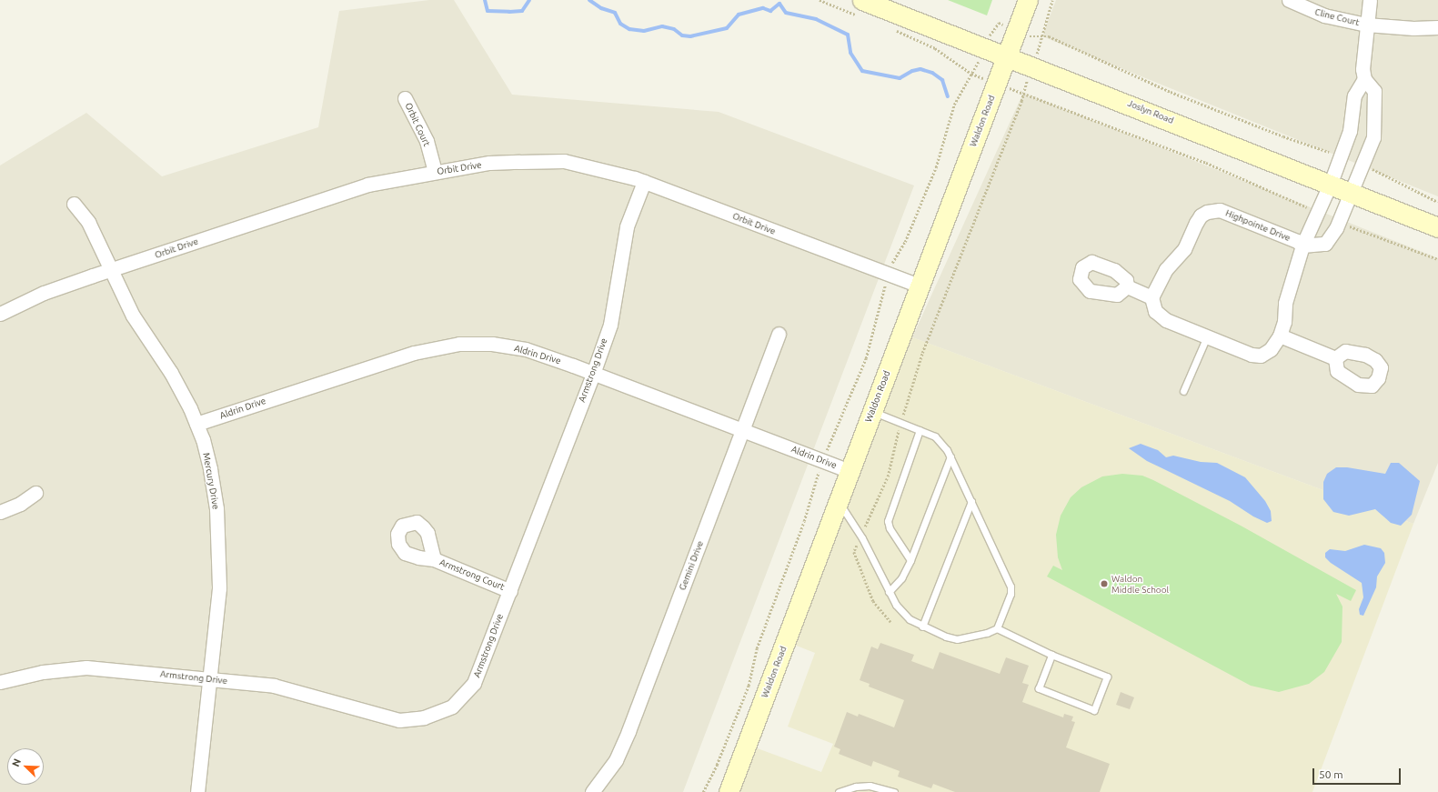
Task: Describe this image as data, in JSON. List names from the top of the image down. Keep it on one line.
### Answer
{"streets":{"street":["Cline Court","Joslyn Road","Waldon Road","Orbit Court","Orbit Drive","Highpointe Drive","Aldrin Drive","Armstrong Drive","Mercury Drive","Gemini Drive","Armstrong Court"]},"crossings":[["Joslyn Road","Waldon Road"],["Waldon Road","Orbit Drive"],["Waldon Road","Aldrin Drive"],["Orbit Court","Orbit Drive"],["Orbit Drive","Armstrong Drive"],["Orbit Drive","Mercury Drive"],["Aldrin Drive","Armstrong Drive"],["Aldrin Drive","Mercury Drive"],["Aldrin Drive","Gemini Drive"],["Armstrong Drive","Mercury Drive"],["Armstrong Drive","Armstrong Court"]],"places":["Waldon Middle School"],"scale_bar":"50 m","north":"top left"}
